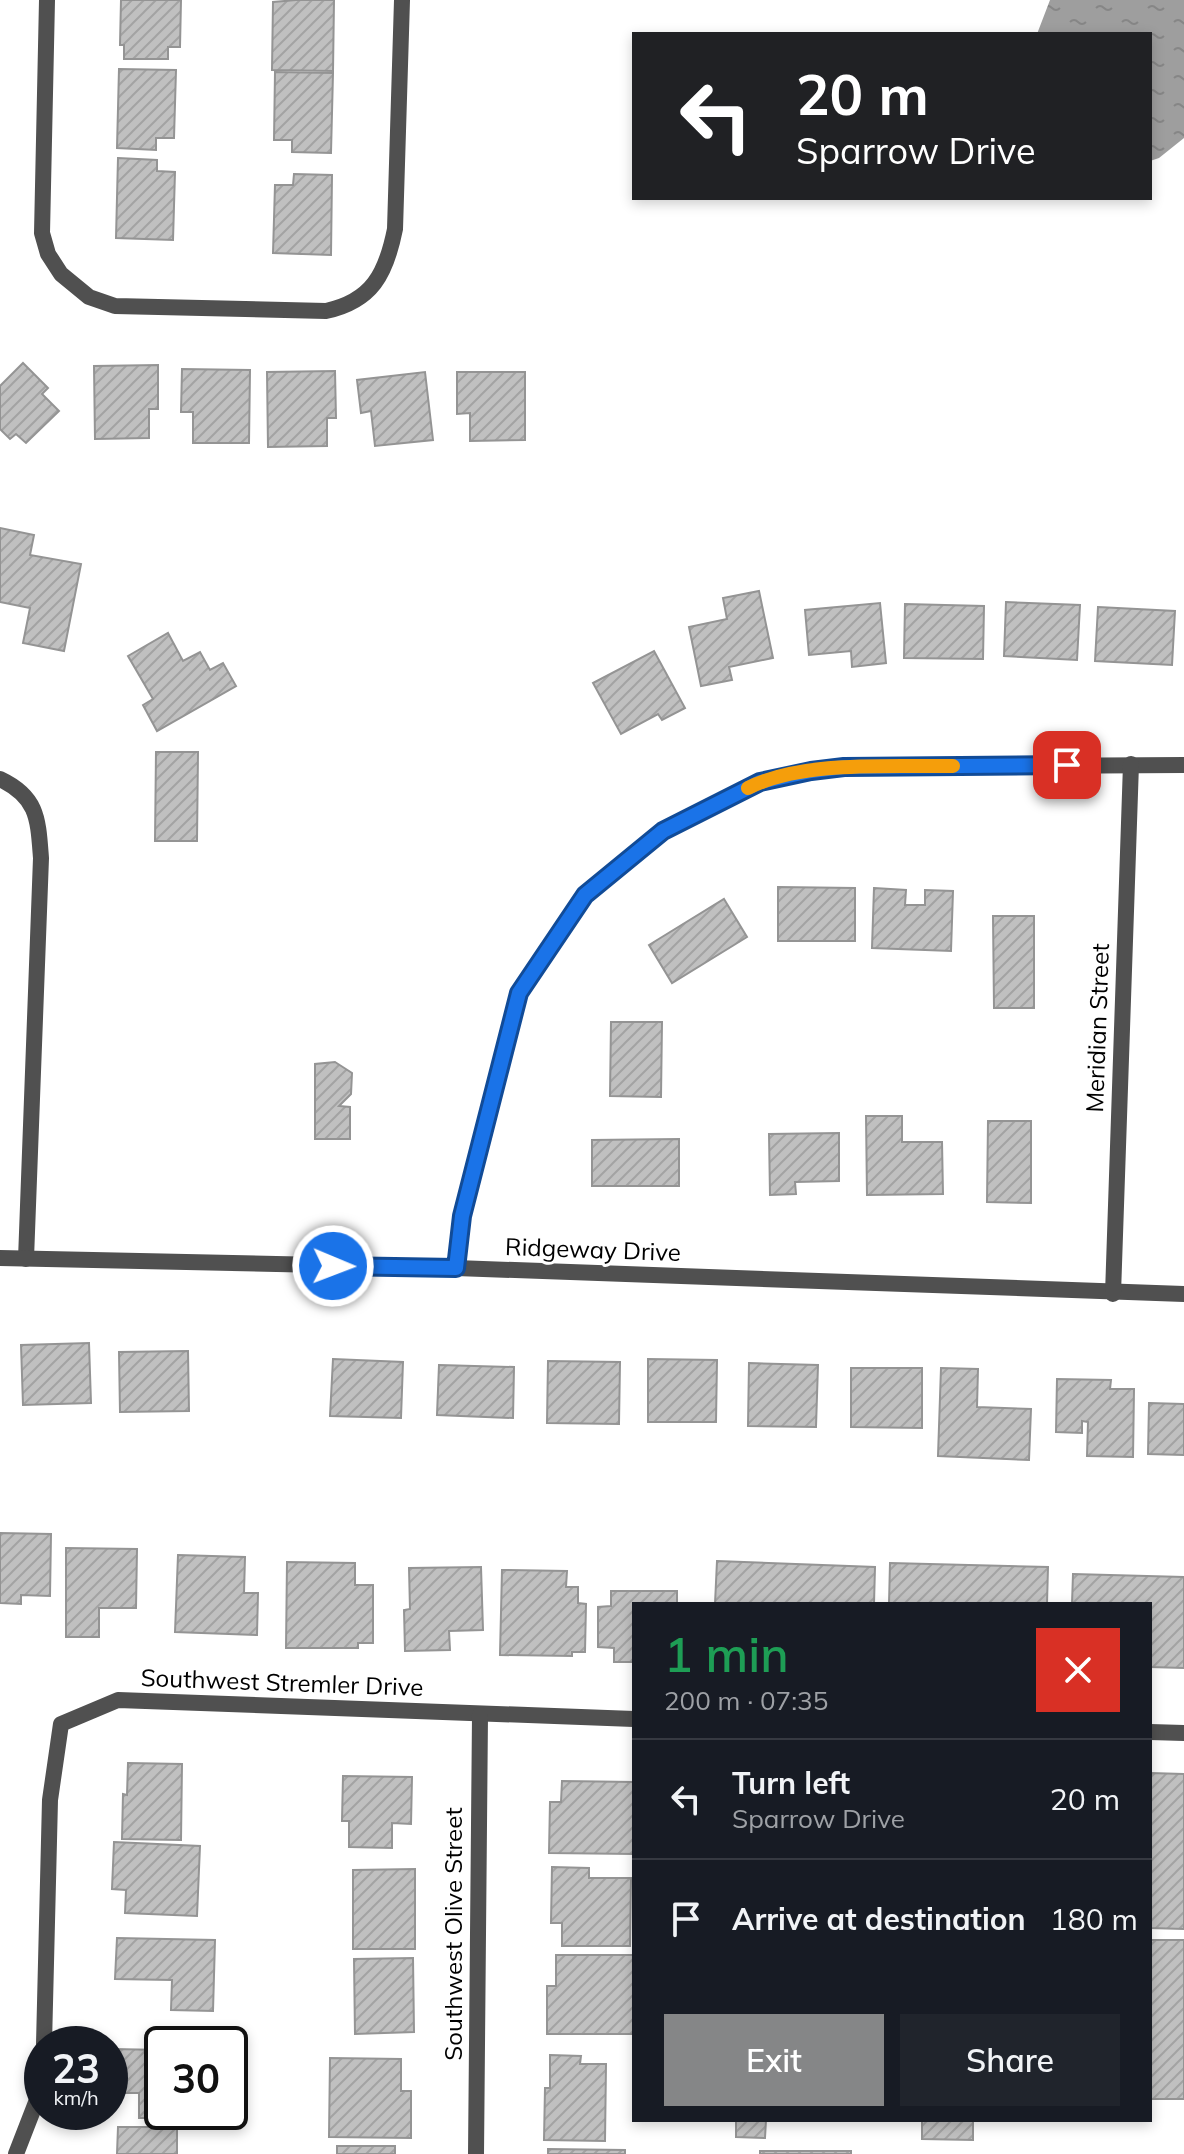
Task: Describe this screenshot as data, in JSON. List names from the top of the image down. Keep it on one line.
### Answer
{"streets":{"street":["Meridian Street","Ridgeway Drive","Southwest Stremler Drive","Southwest Olive Street"]},"crossings":[["Meridian Street","Ridgeway Drive"],["Southwest Stremler Drive","Southwest Olive Street"]],"page":{"turn":["20 m","Sparrow Drive"],"heading":["1 min","200 m · 07:35"],"list":[{"name":"Turn left","note":"Sparrow Drive","value":"20 m"},{"name":"Arrive at destination","value":"180 m"}],"buttons":["Exit","Share"],"speed":"23 km/h","limit":"30"}}
